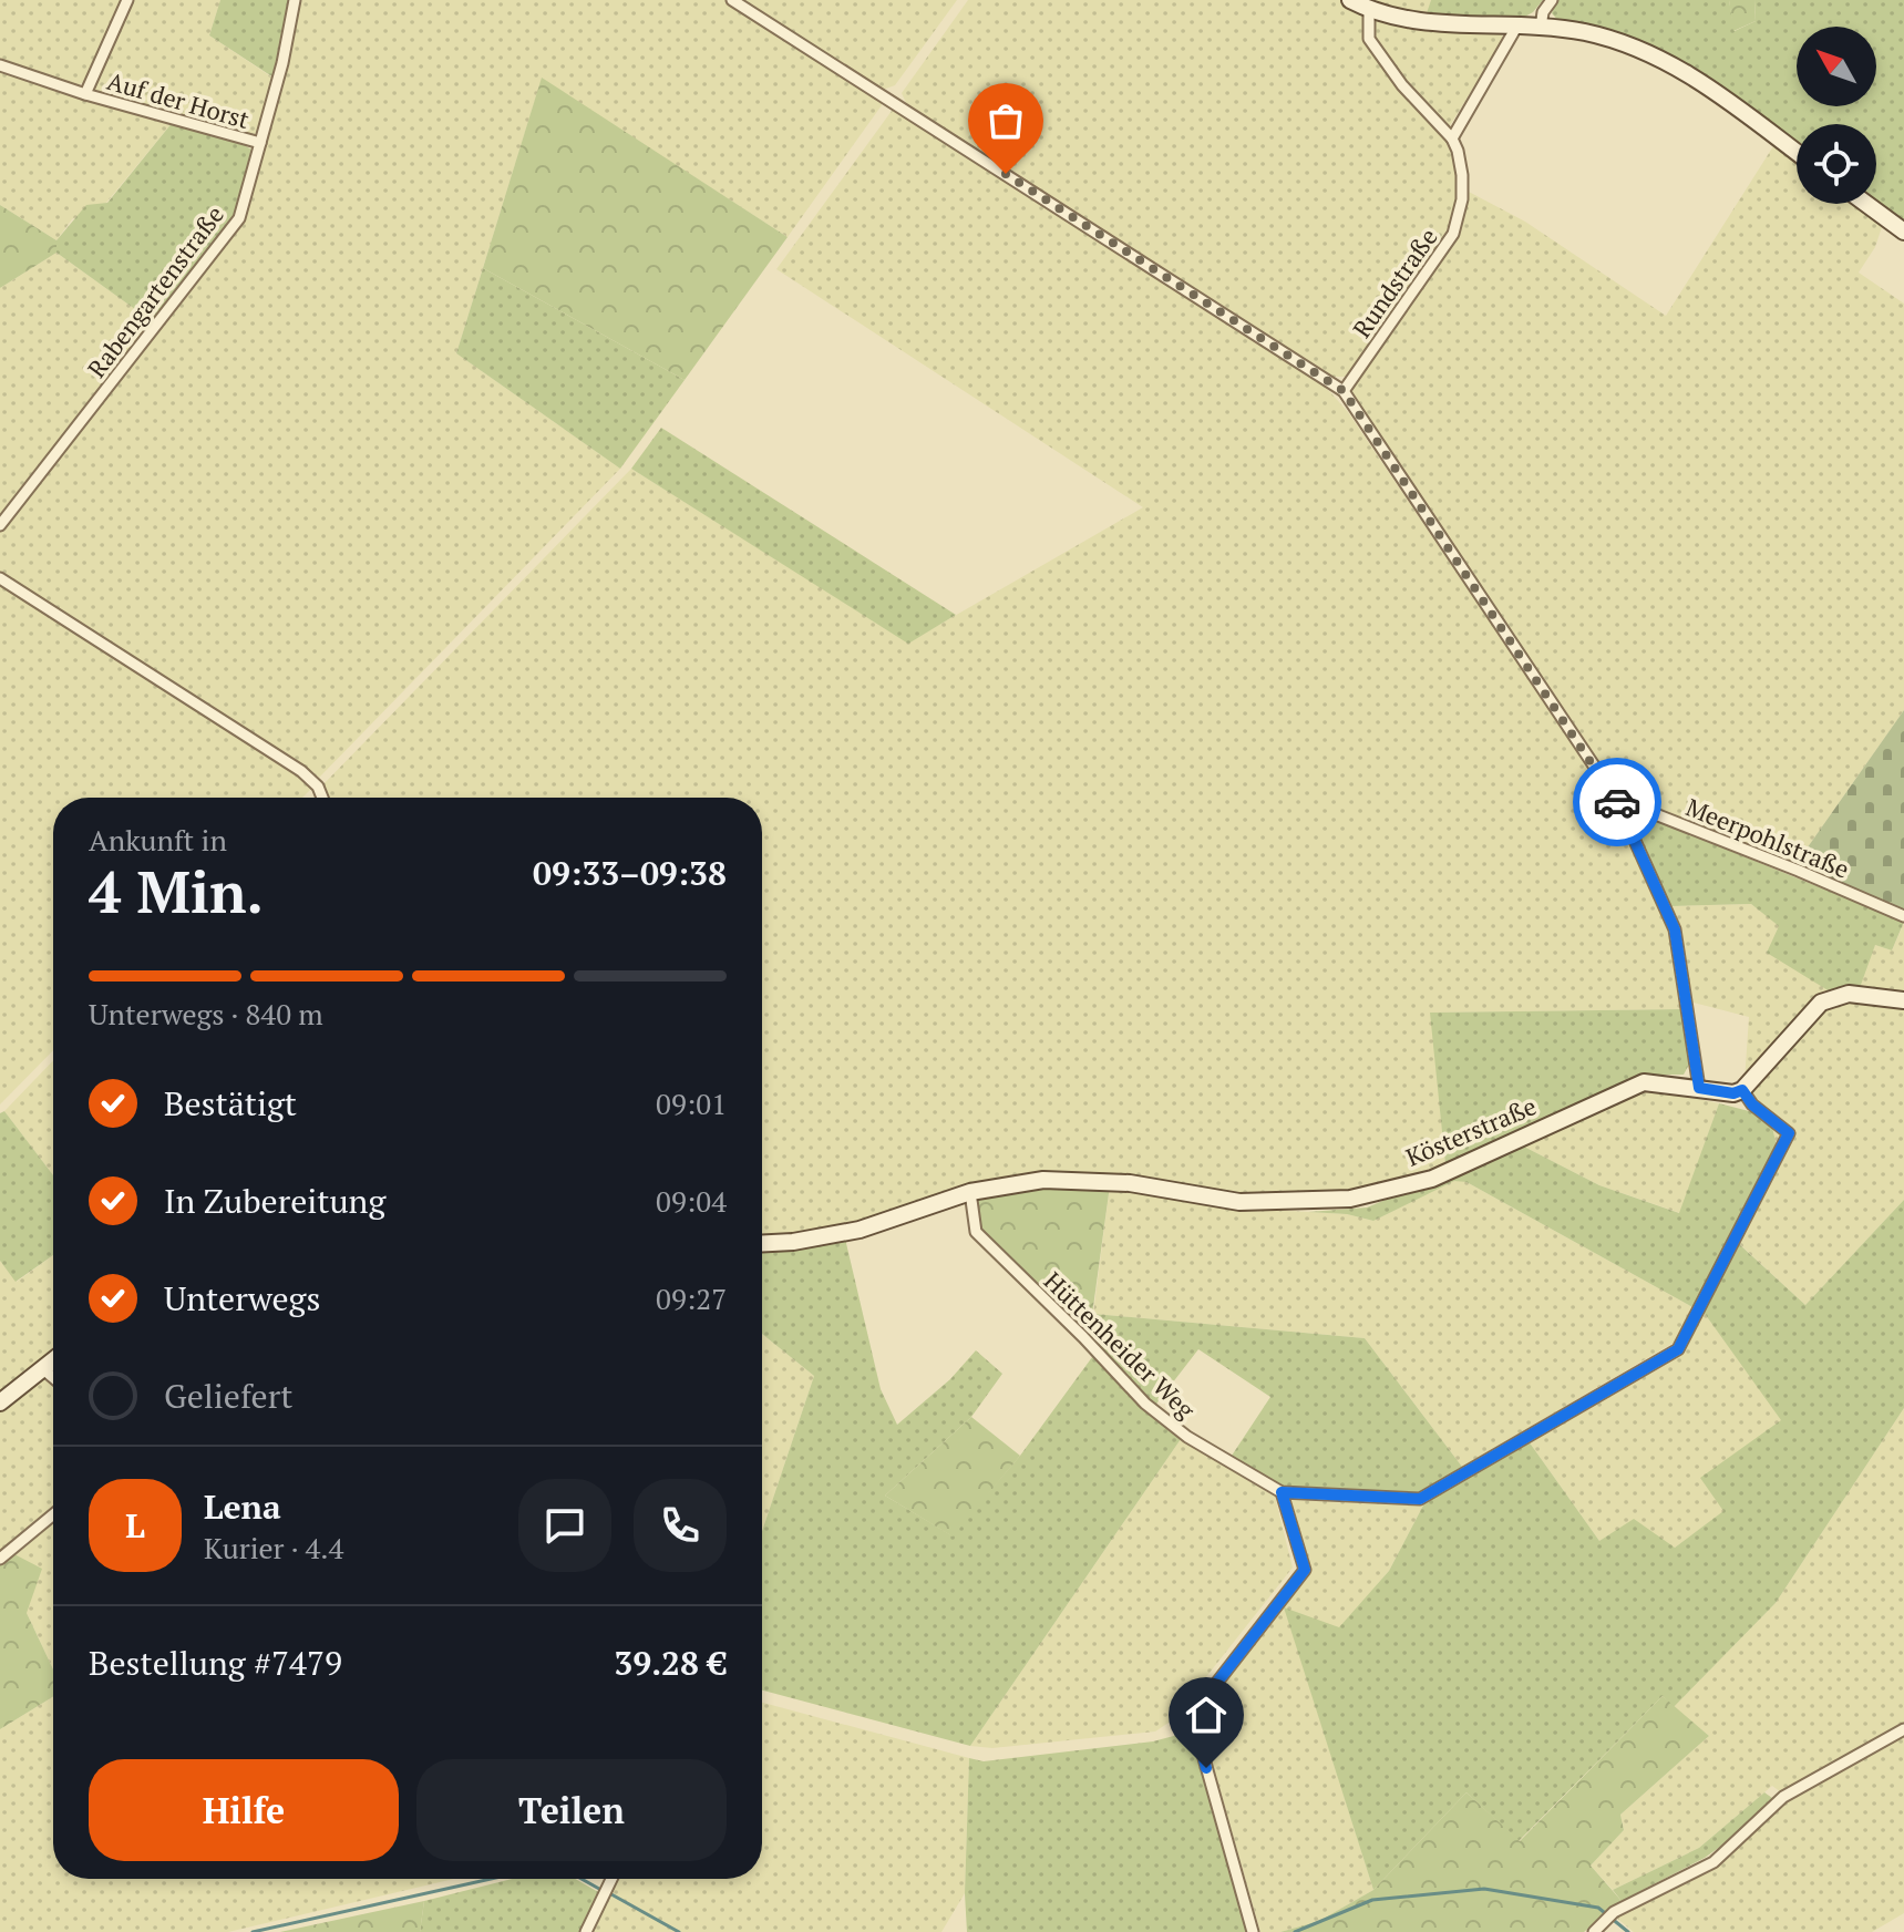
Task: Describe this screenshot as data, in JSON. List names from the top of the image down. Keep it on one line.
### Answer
{"streets":{"main road":["Kösterstraße"],"street":["Auf der Horst","Rundstraße","Rabengartenstraße","Meerpohlstraße","Hüttenheider Weg"]},"crossings":[["Auf der Horst","Rabengartenstraße"],["Kösterstraße","Hüttenheider Weg"]],"north":"top left","page":{"heading":["4 Min.","Ankunft in","09:33–09:38"],"panel":["Lena","Kurier · 4.4","Bestellung #7479","39.28 €"],"bar":"Unterwegs · 840 m","list":[["Bestätigt","09:01"],["In Zubereitung","09:04"],["Unterwegs","09:27"],"Geliefert"],"round":"L","buttons":["Hilfe","Teilen"]}}
